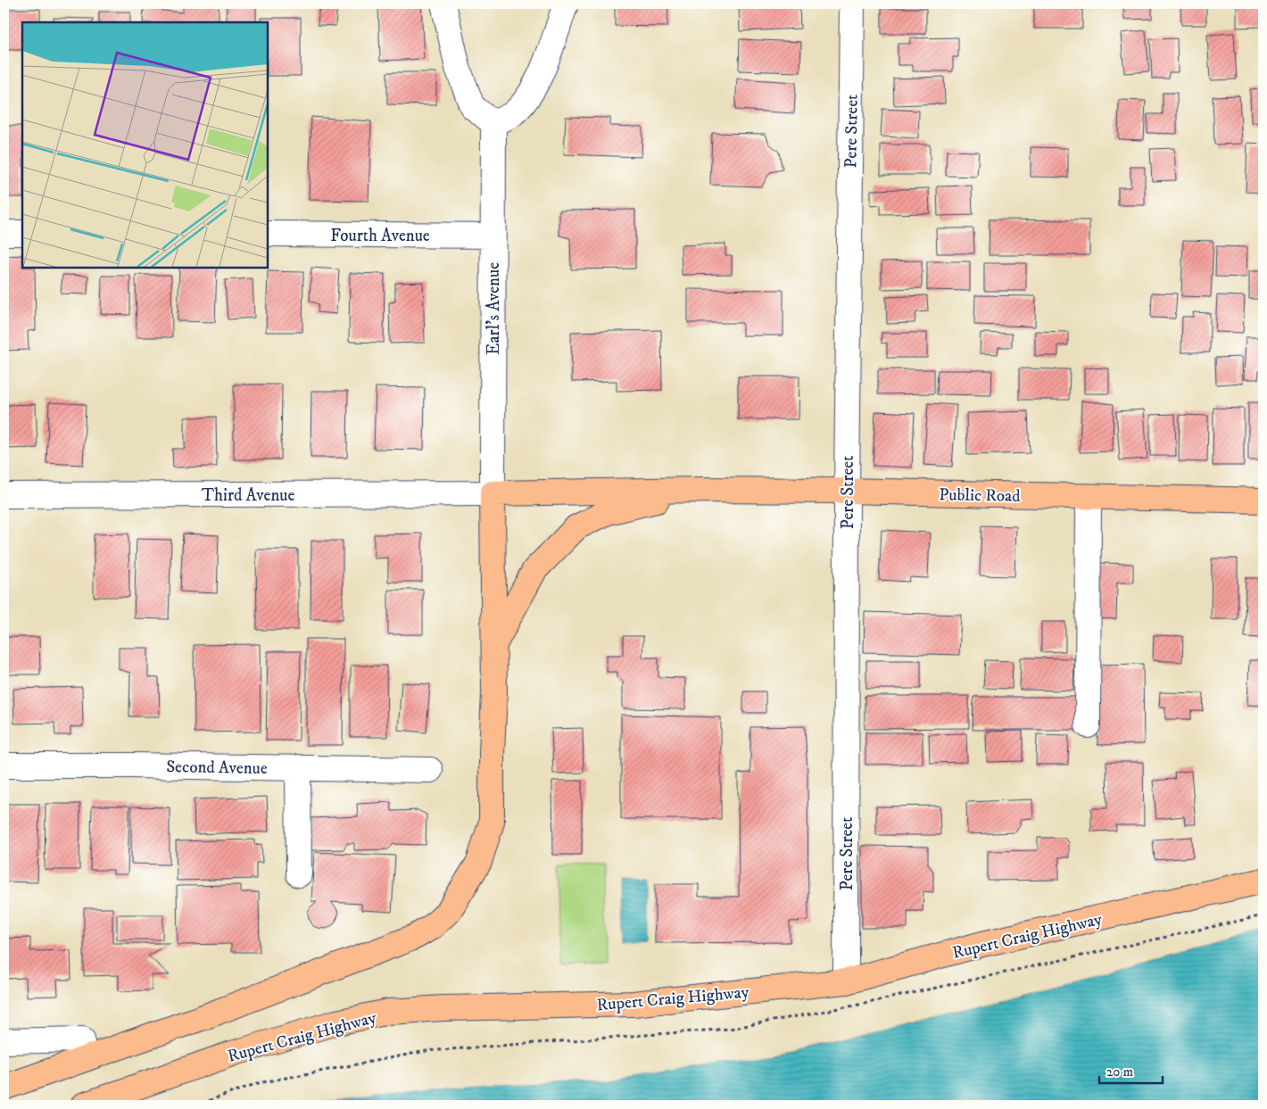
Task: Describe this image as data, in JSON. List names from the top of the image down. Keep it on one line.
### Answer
{"streets":{"main road":["Public Road","Rupert Craig Highway"],"street":["Pere Street","Fourth Avenue","Earl's Avenue","Third Avenue","Second Avenue"]},"crossings":[["Pere Street","Public Road"],["Pere Street","Rupert Craig Highway"],["Fourth Avenue","Earl's Avenue"],["Earl's Avenue","Third Avenue"]],"scale_bar":"20 m"}
